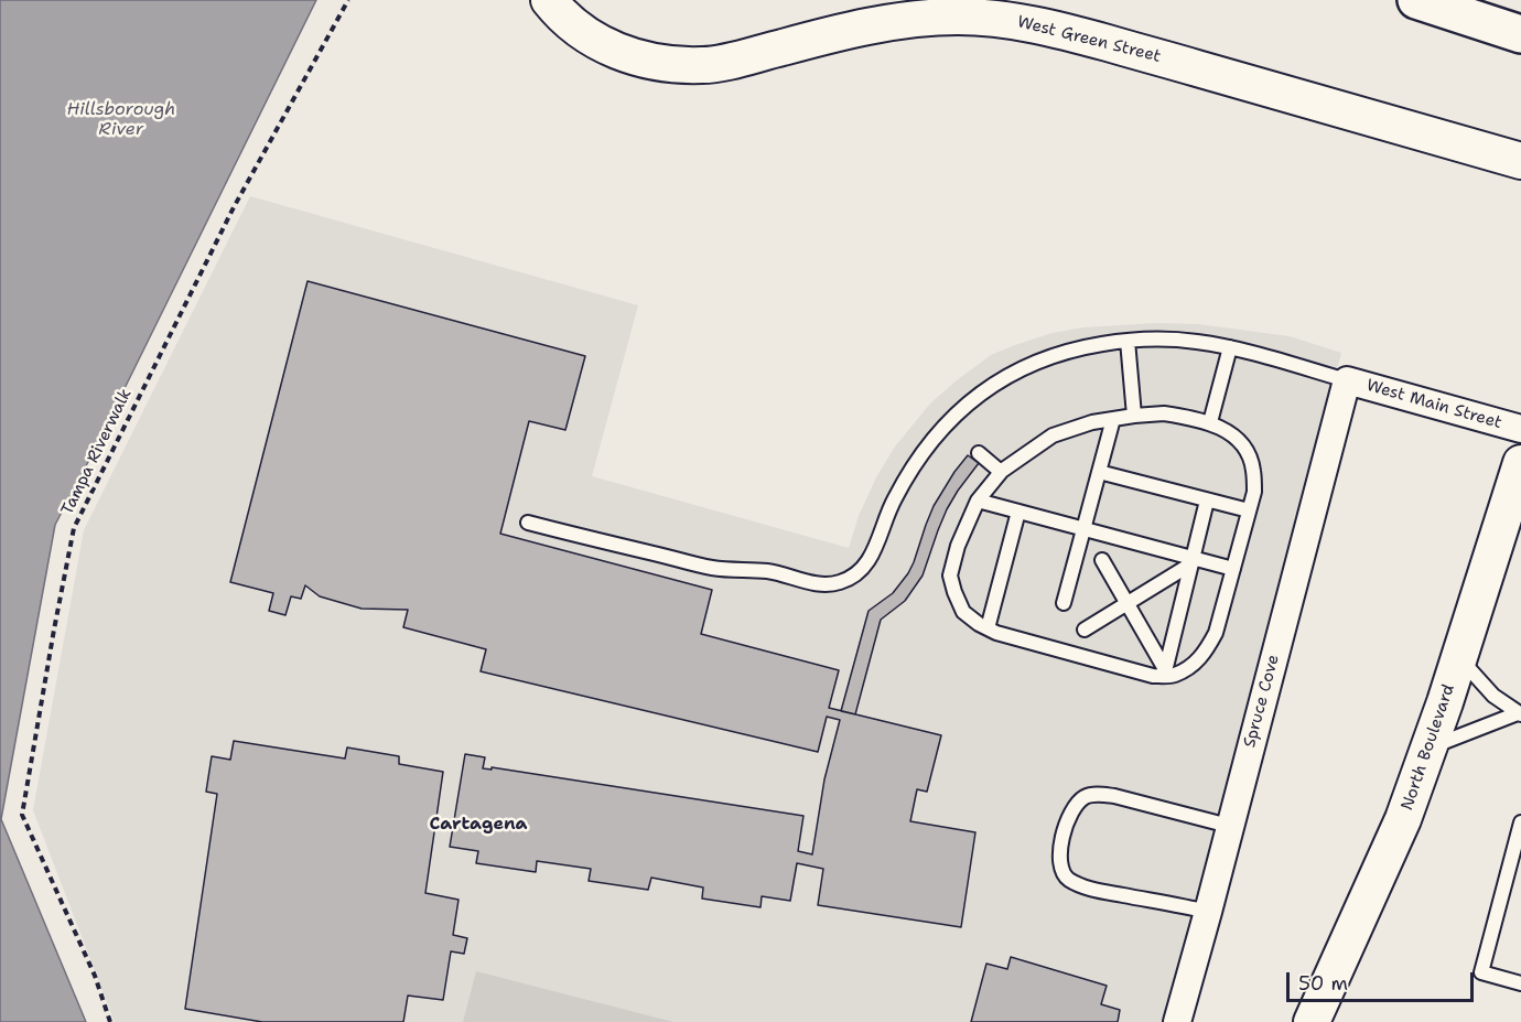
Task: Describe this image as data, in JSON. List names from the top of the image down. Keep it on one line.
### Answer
{"streets":{"street":["West Green Street","West Main Street","Spruce Cove","North Boulevard"],"path":["Tampa Riverwalk"]},"crossings":[["West Main Street","Spruce Cove"]],"districts":["Cartagena"],"water":["Hillsborough River"],"scale_bar":"50 m"}
